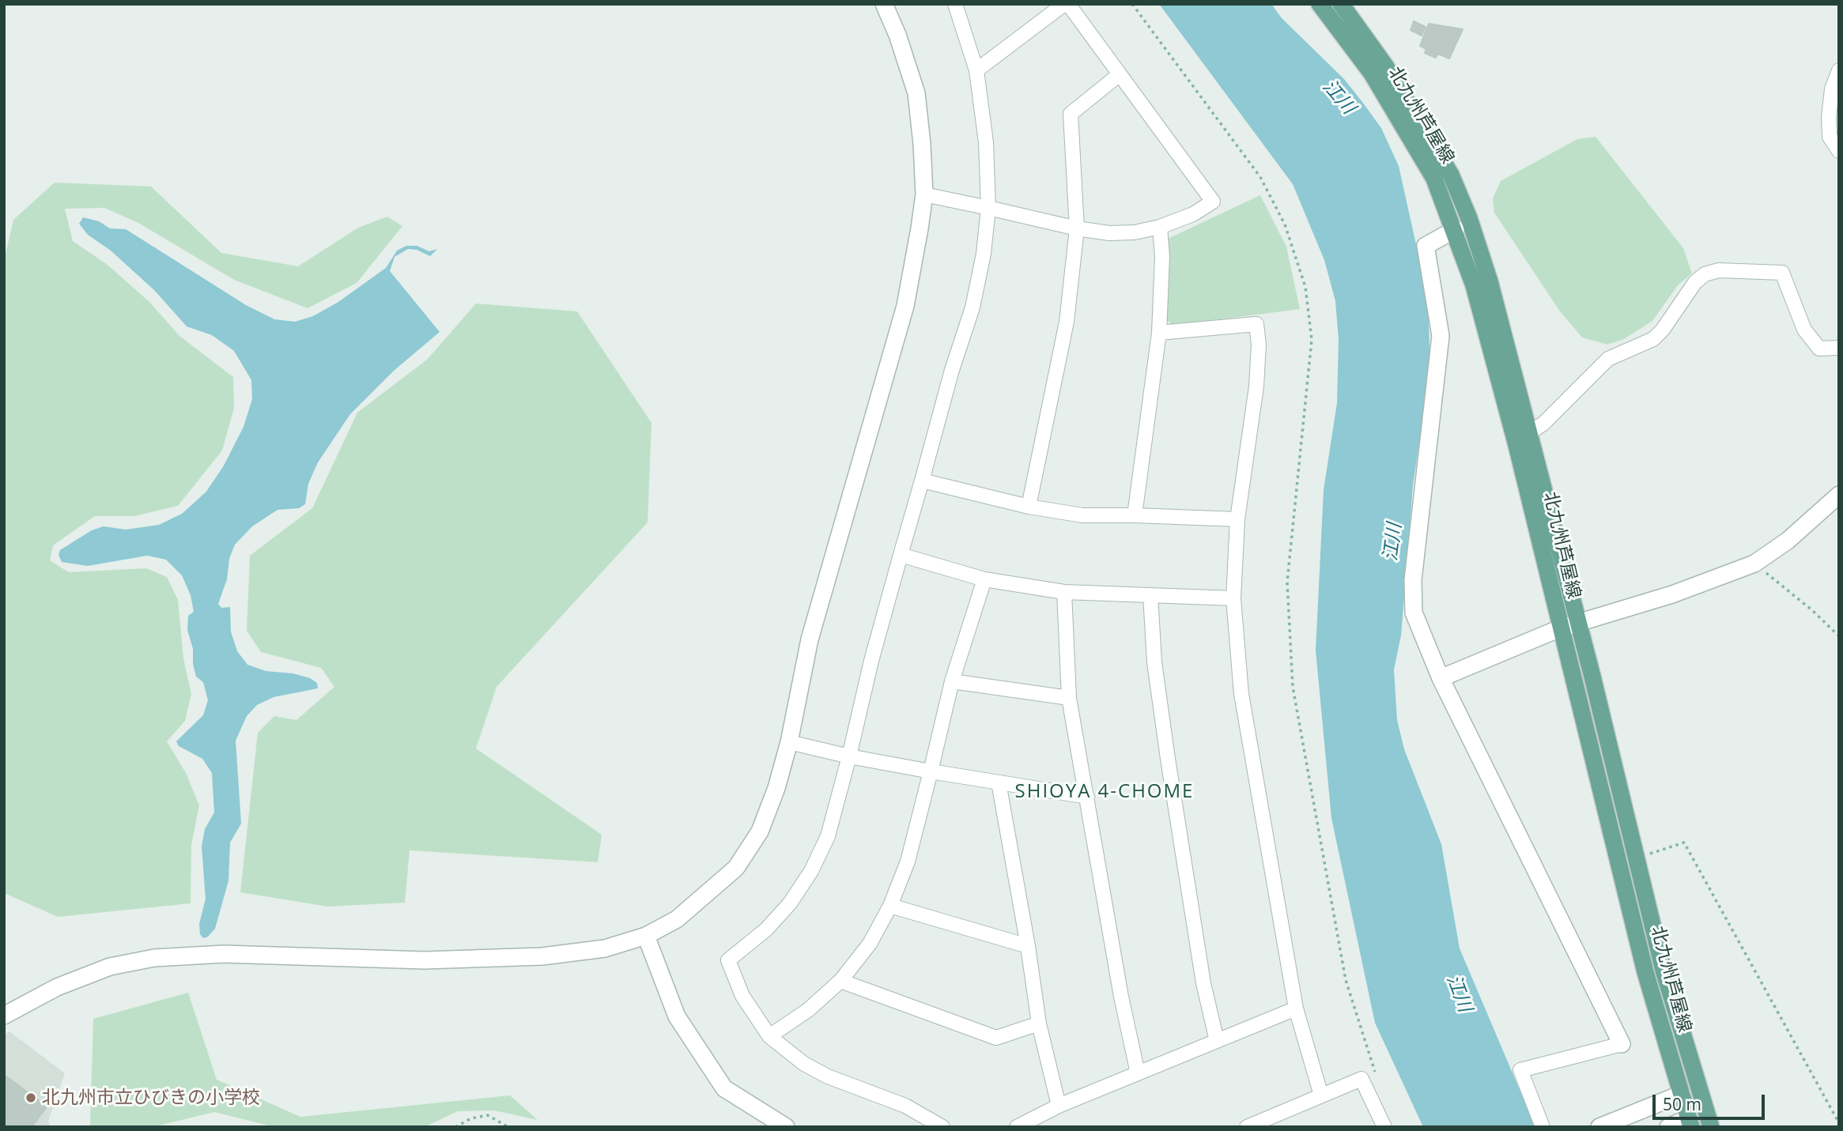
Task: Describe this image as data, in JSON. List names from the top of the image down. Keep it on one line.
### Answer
{"streets":{"main road":["北九州芦屋線"]},"districts":["SHIOYA 4-CHOME"],"water":["江川"],"places":["北九州市立ひびきの小学校"],"scale_bar":"50 m"}
